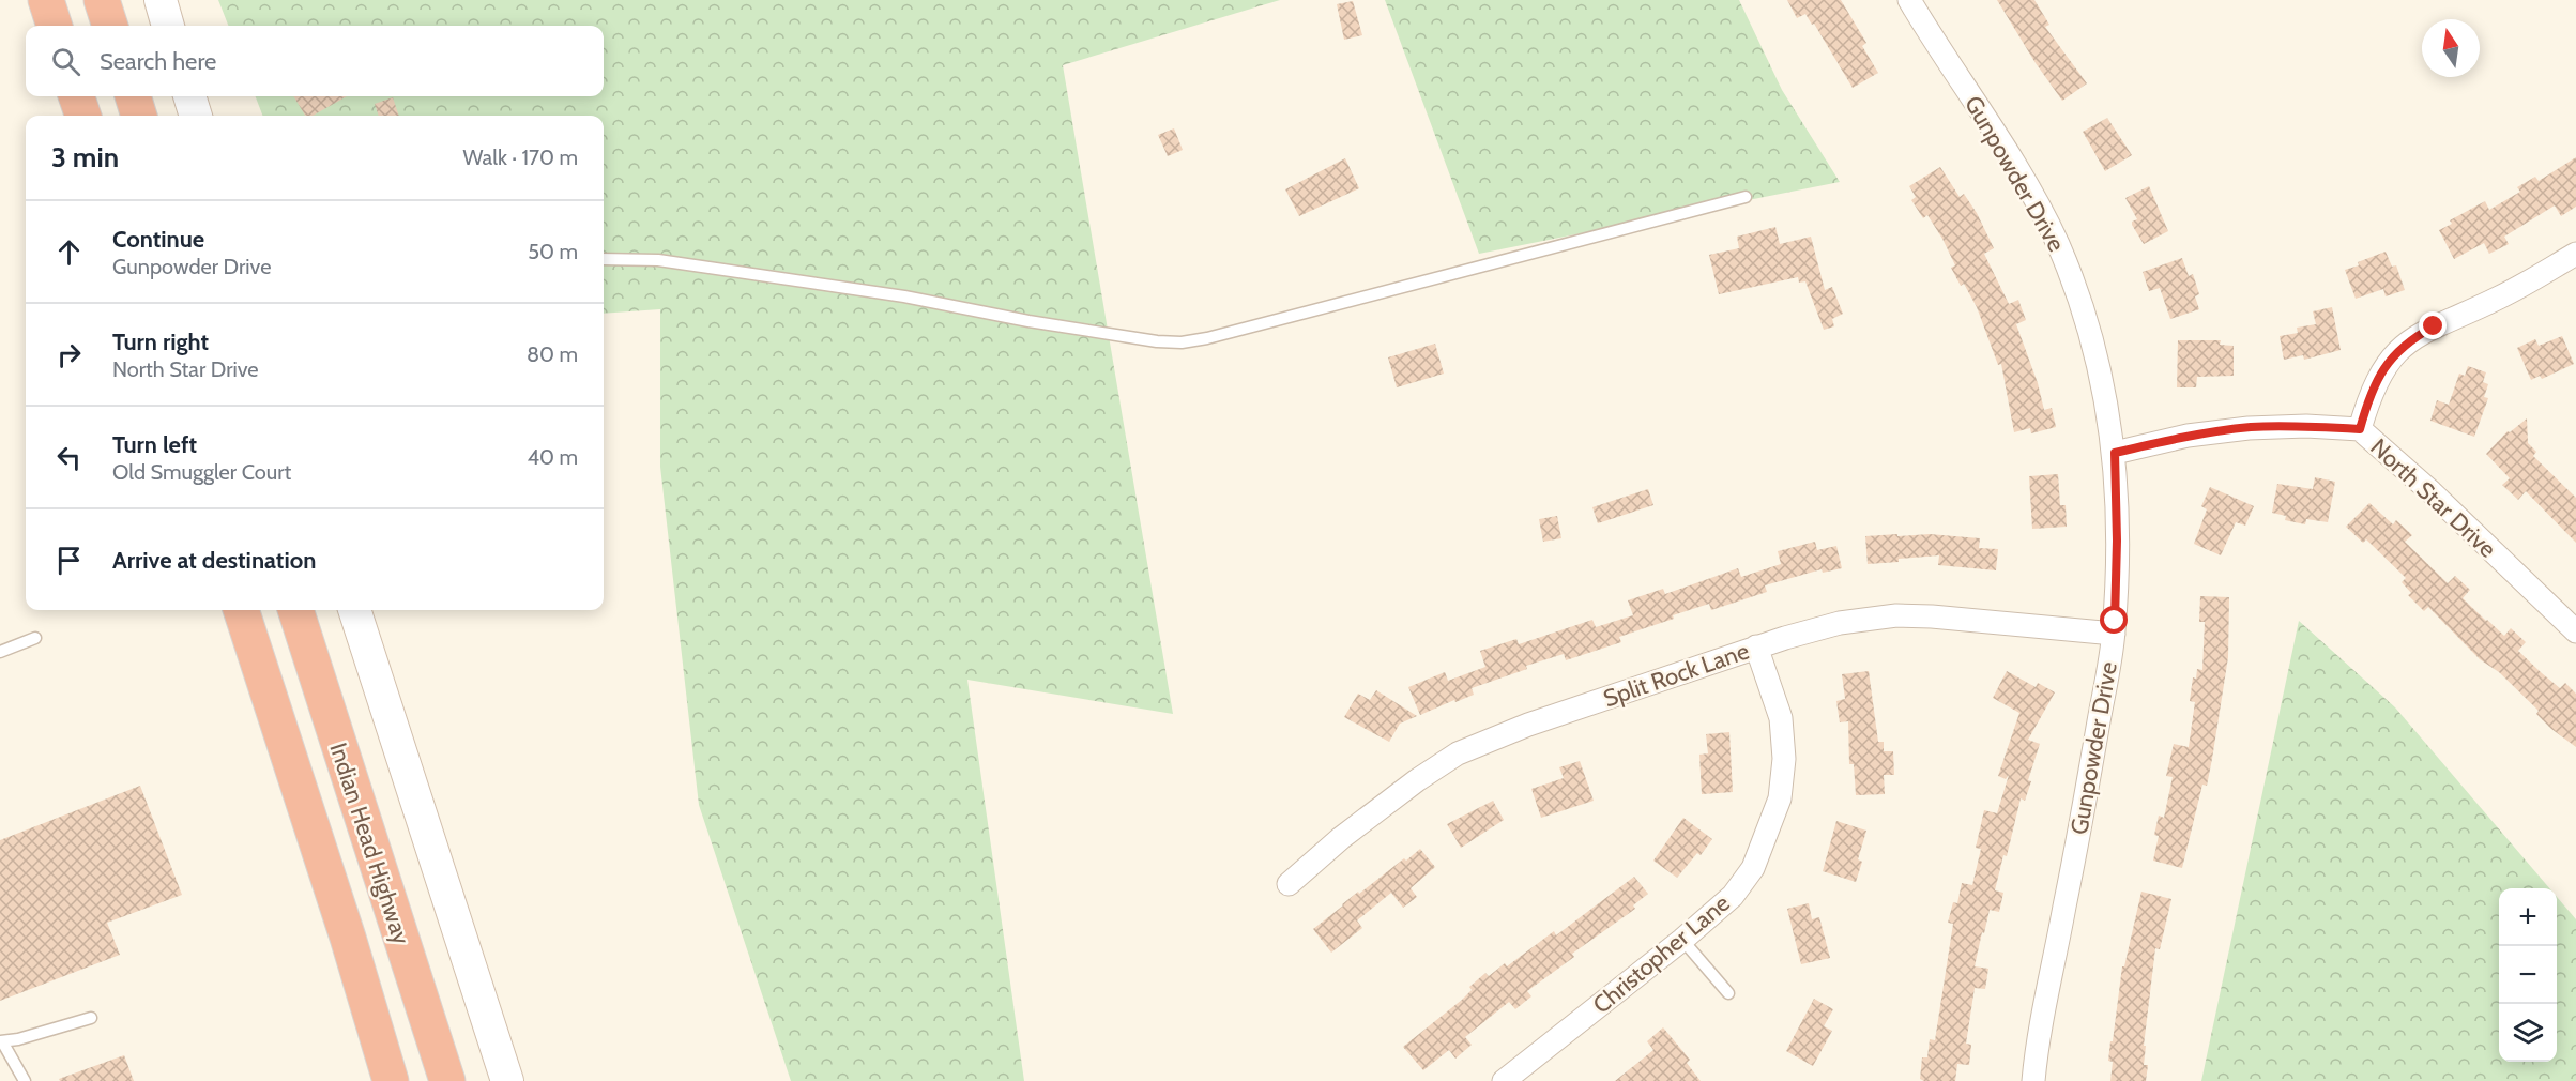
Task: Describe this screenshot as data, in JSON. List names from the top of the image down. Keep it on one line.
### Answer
{"streets":{"highway":["Indian Head Highway"],"street":["Gunpowder Drive","North Star Drive","Split Rock Lane","Christopher Lane"]},"crossings":[["Gunpowder Drive","North Star Drive"],["Gunpowder Drive","Split Rock Lane"],["Split Rock Lane","Christopher Lane"]],"north":"top","page":{"search":"Search here","heading":["3 min","Walk · 170 m"],"list":[["Continue","Gunpowder Drive","50 m"],["Turn right","North Star Drive","80 m"],["Turn left","Old Smuggler Court","40 m"],"Arrive at destination"],"map_buttons":["+","−"]}}
